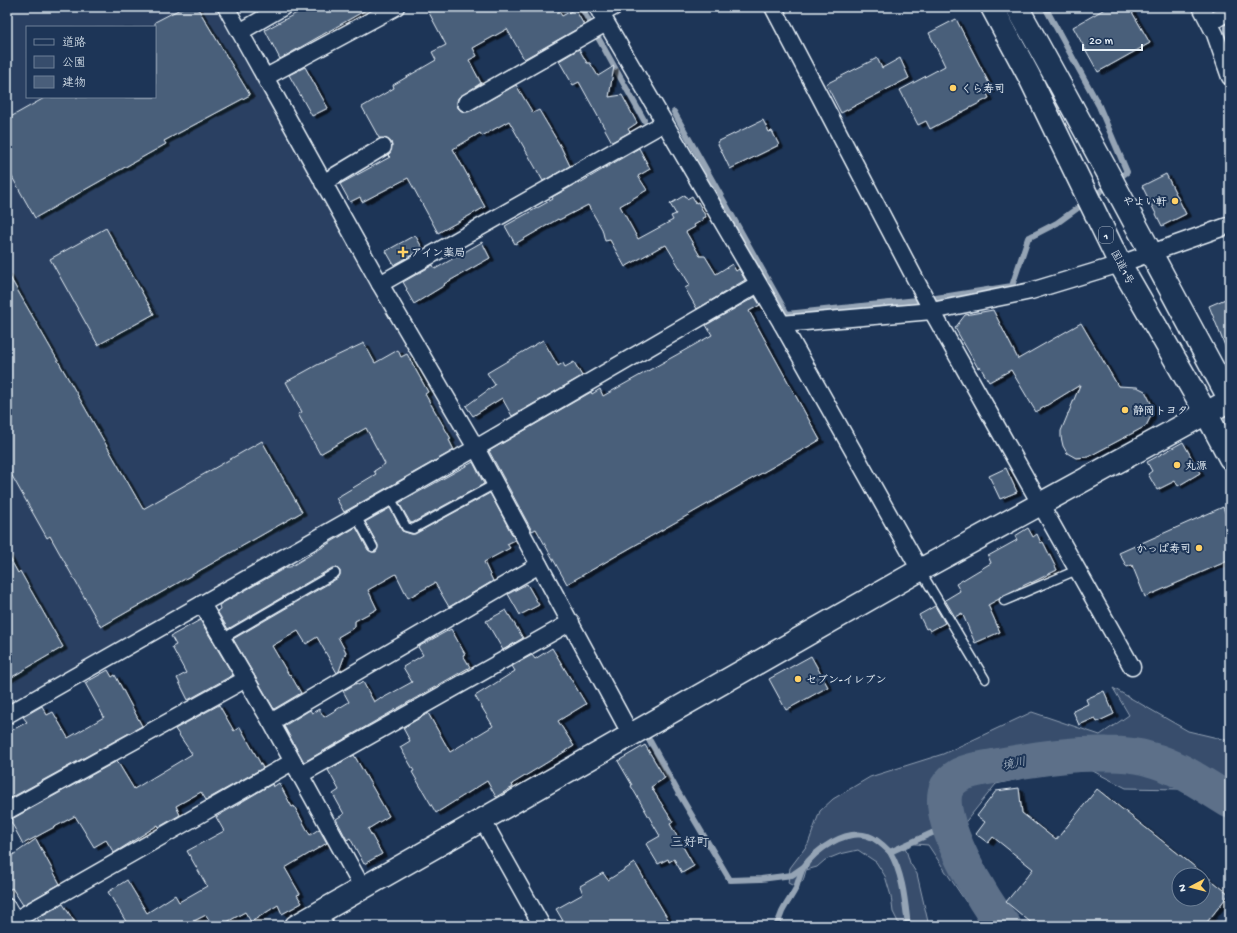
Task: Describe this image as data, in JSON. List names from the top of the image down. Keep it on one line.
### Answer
{"streets":{"main road":["1","国道1号"]},"districts":["三好町"],"water":["境川"],"places":{"other":["くら寿司","やよい軒","静岡トヨタ","丸源","かっぱ寿司","セブン-イレブン"],"health":["アイン薬局"]},"legend":["道路","公園","建物"],"scale_bar":"20 m","north":"left"}
